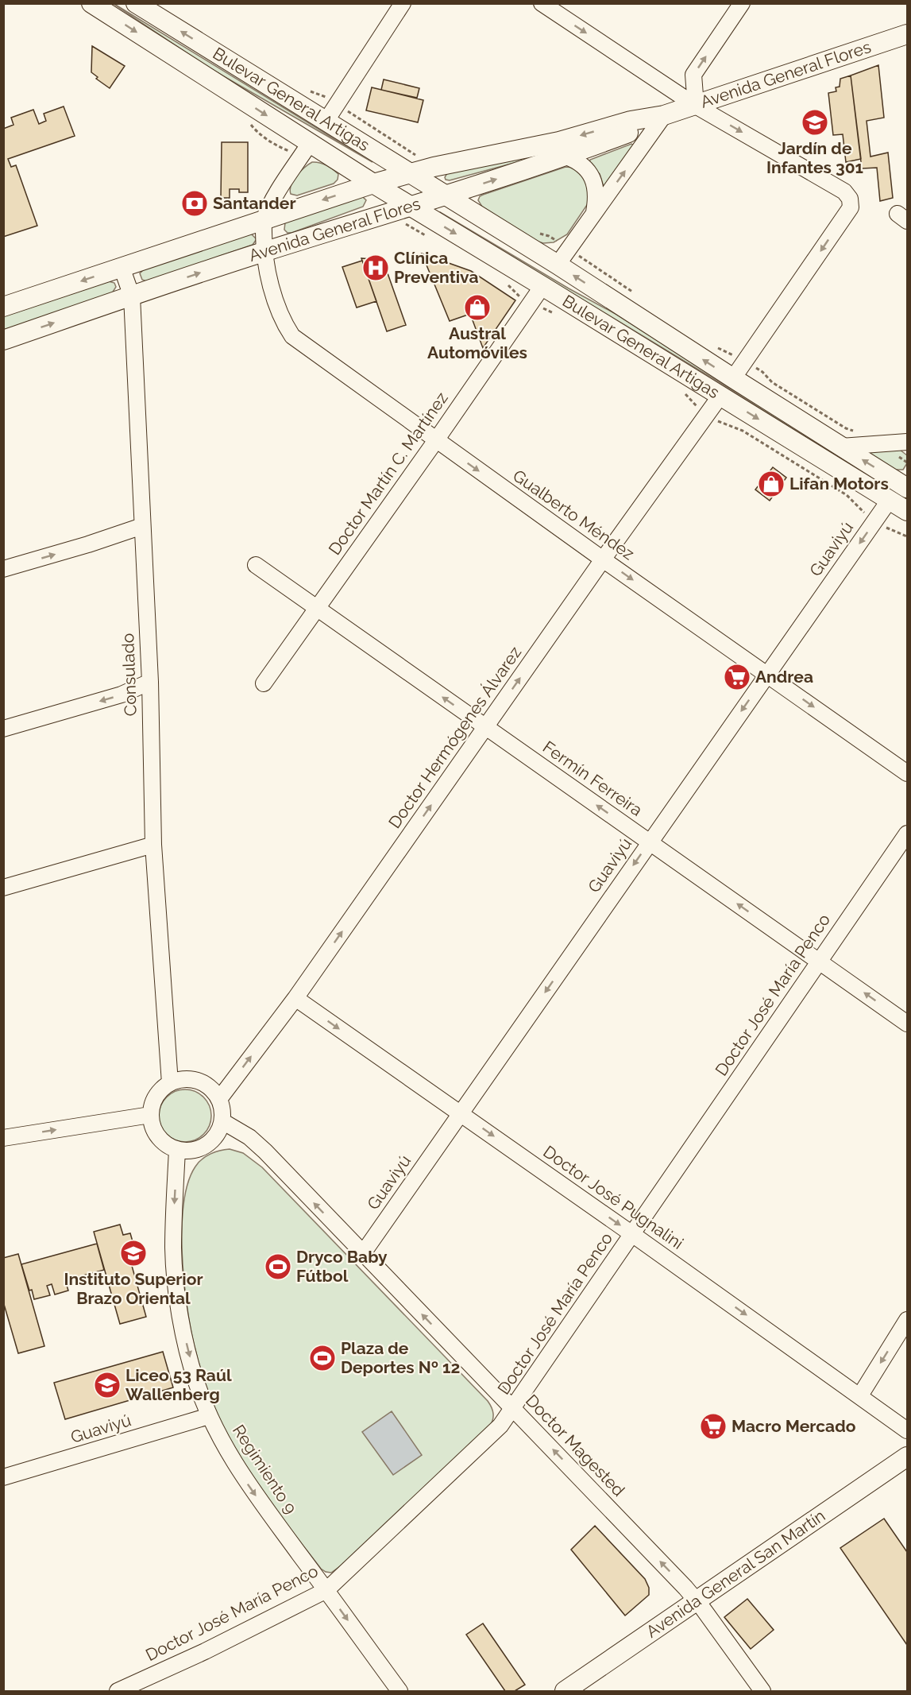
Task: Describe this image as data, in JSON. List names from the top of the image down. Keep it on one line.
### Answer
{"streets":{"main road":["Avenida General Flores","Bulevar General Artigas","Avenida General San Martín"],"street":["Doctor Martín C. Martínez","Gualberto Méndez","Guaviyú","Consulado","Doctor Hermógenes Álvarez","Fermín Ferreira","Doctor José María Penco","Doctor José Pugnalini","Doctor Magested","Regimiento 9"]},"crossings":[["Avenida General Flores","Bulevar General Artigas"],["Avenida General Flores","Gualberto Méndez"],["Avenida General Flores","Consulado"],["Bulevar General Artigas","Doctor Martín C. Martínez"],["Bulevar General Artigas","Guaviyú"],["Bulevar General Artigas","Doctor Hermógenes Álvarez"],["Doctor Martín C. Martínez","Gualberto Méndez"],["Doctor Martín C. Martínez","Fermín Ferreira"],["Gualberto Méndez","Guaviyú"],["Gualberto Méndez","Doctor Hermógenes Álvarez"],["Guaviyú","Fermín Ferreira"],["Guaviyú","Doctor José Pugnalini"],["Guaviyú","Doctor Magested"],["Guaviyú","Regimiento 9"],["Consulado","Doctor Hermógenes Álvarez"],["Consulado","Doctor Magested"],["Consulado","Regimiento 9"],["Doctor Hermógenes Álvarez","Fermín Ferreira"],["Doctor Hermógenes Álvarez","Doctor José Pugnalini"],["Doctor Hermógenes Álvarez","Doctor Magested"],["Doctor Hermógenes Álvarez","Regimiento 9"],["Fermín Ferreira","Doctor José María Penco"],["Doctor José María Penco","Doctor José Pugnalini"],["Doctor José María Penco","Doctor Magested"],["Doctor José María Penco","Regimiento 9"],["Doctor Magested","Regimiento 9"],["Doctor Magested","Avenida General San Martín"]],"one_way":["Gualberto Méndez","Guaviyú","Doctor Hermógenes Álvarez","Fermín Ferreira","Doctor José Pugnalini","Doctor Magested","Regimiento 9"],"places":{"school or university":["Jardín de Infantes 301","Instituto Superior Brazo Oriental","Liceo 53 Raúl Wallenberg"],"bank":["Santander"],"hospital":["Clínica Preventiva"],"shop":["Austral Automóviles","Lifan Motors"],"supermarket":["Andrea","Macro Mercado"],"sports":["Dryco Baby Fútbol","Plaza de Deportes Nº 12"]}}
